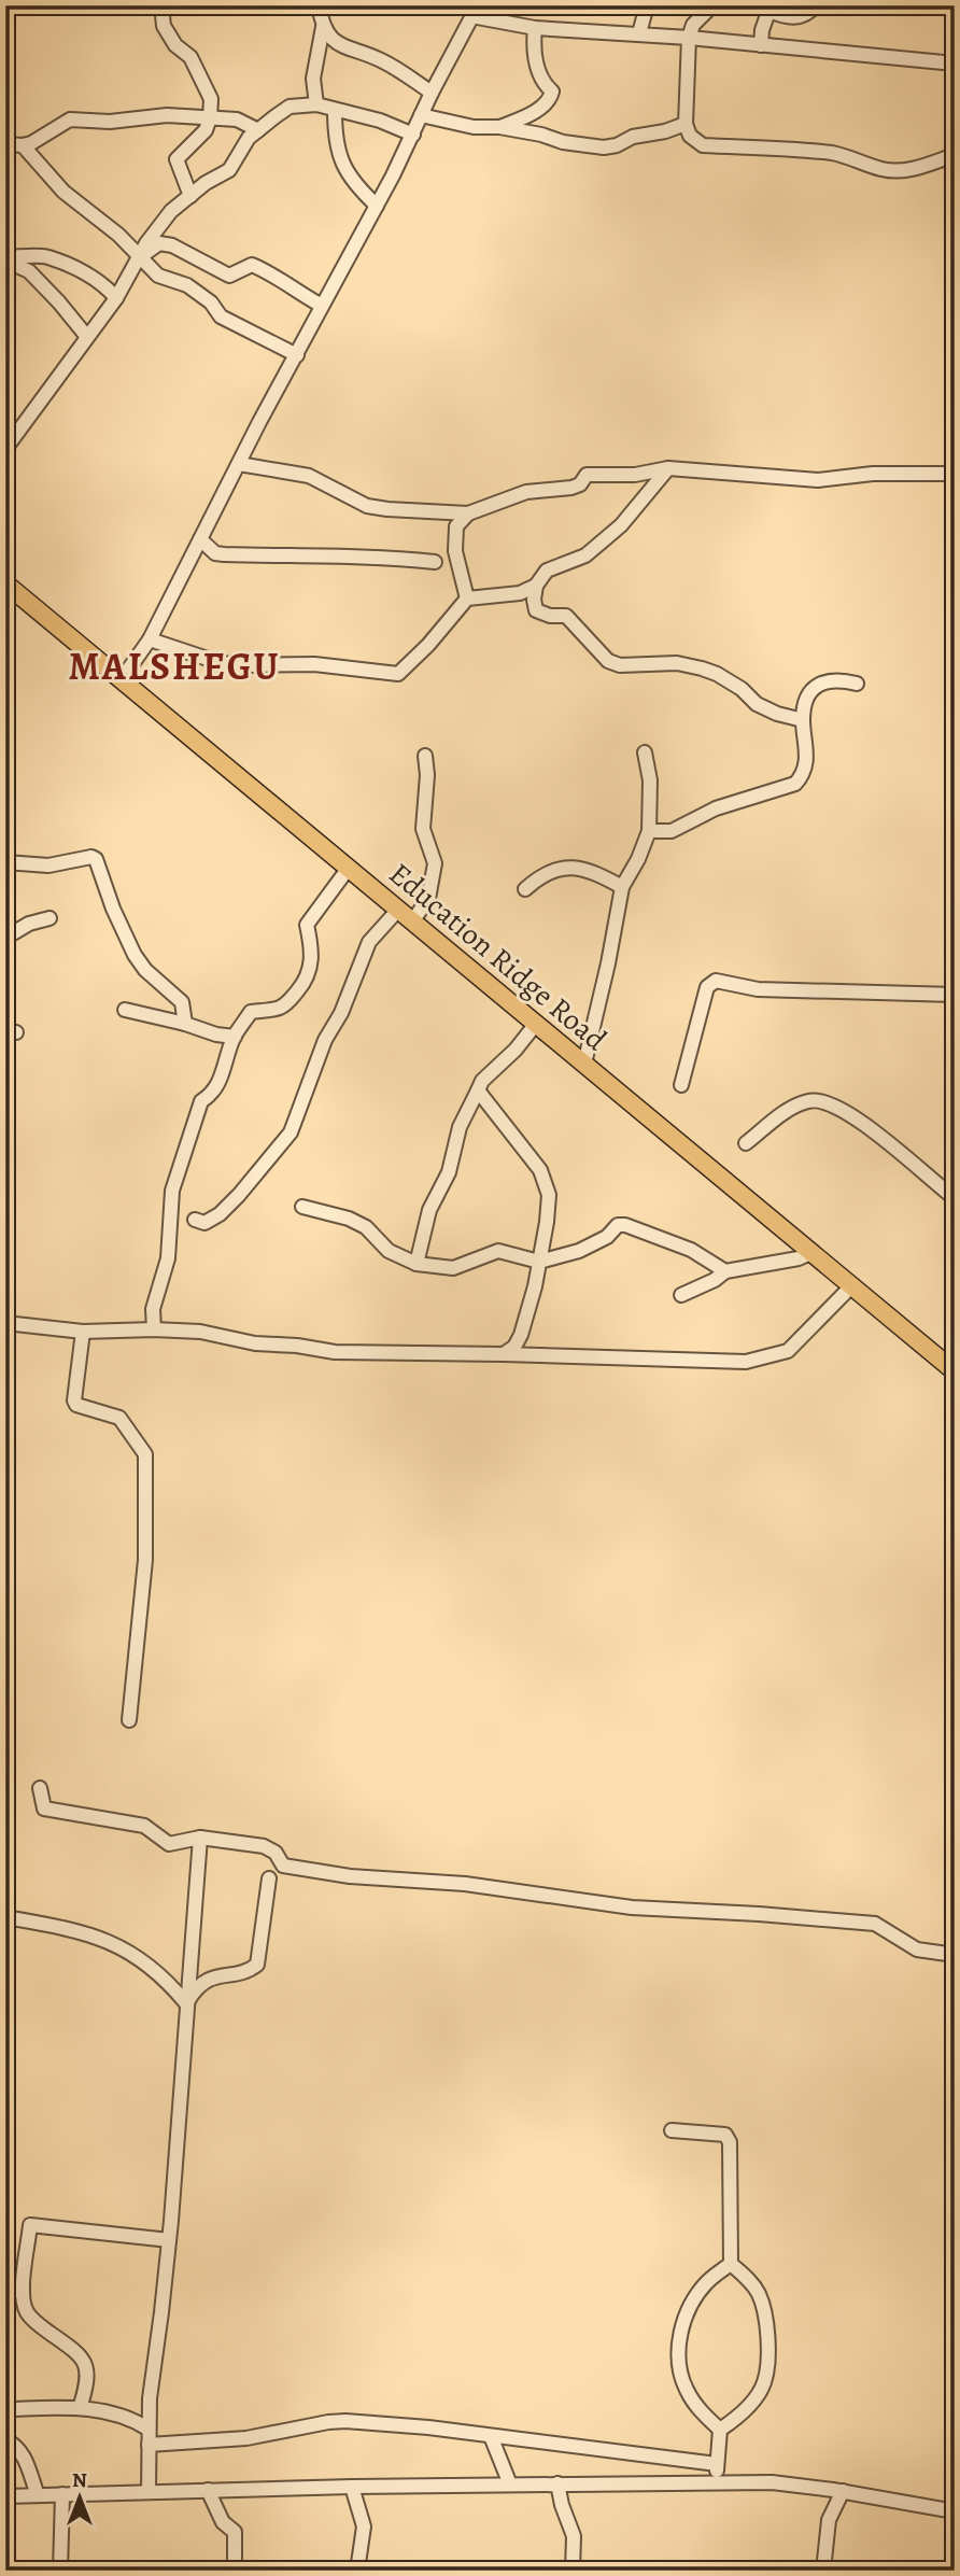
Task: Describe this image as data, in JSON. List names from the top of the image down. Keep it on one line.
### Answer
{"streets":{"main road":["Education Ridge Road"]},"districts":["MALSHEGU"],"north":"top"}
